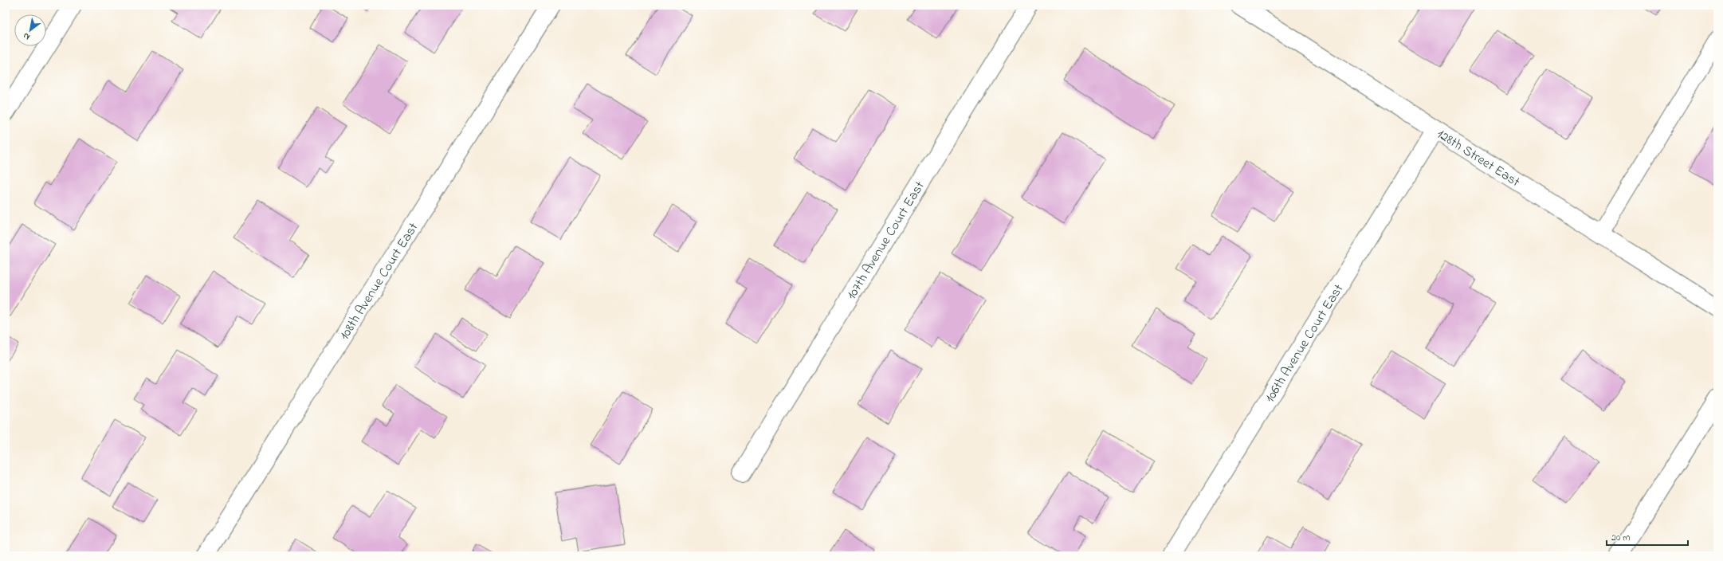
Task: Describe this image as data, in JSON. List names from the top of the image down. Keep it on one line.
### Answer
{"streets":{"street":["128th Street East","107th Avenue Court East","108th Avenue Court East","106th Avenue Court East"]},"crossings":[["128th Street East","106th Avenue Court East"]],"scale_bar":"20 m","north":"bottom left"}
